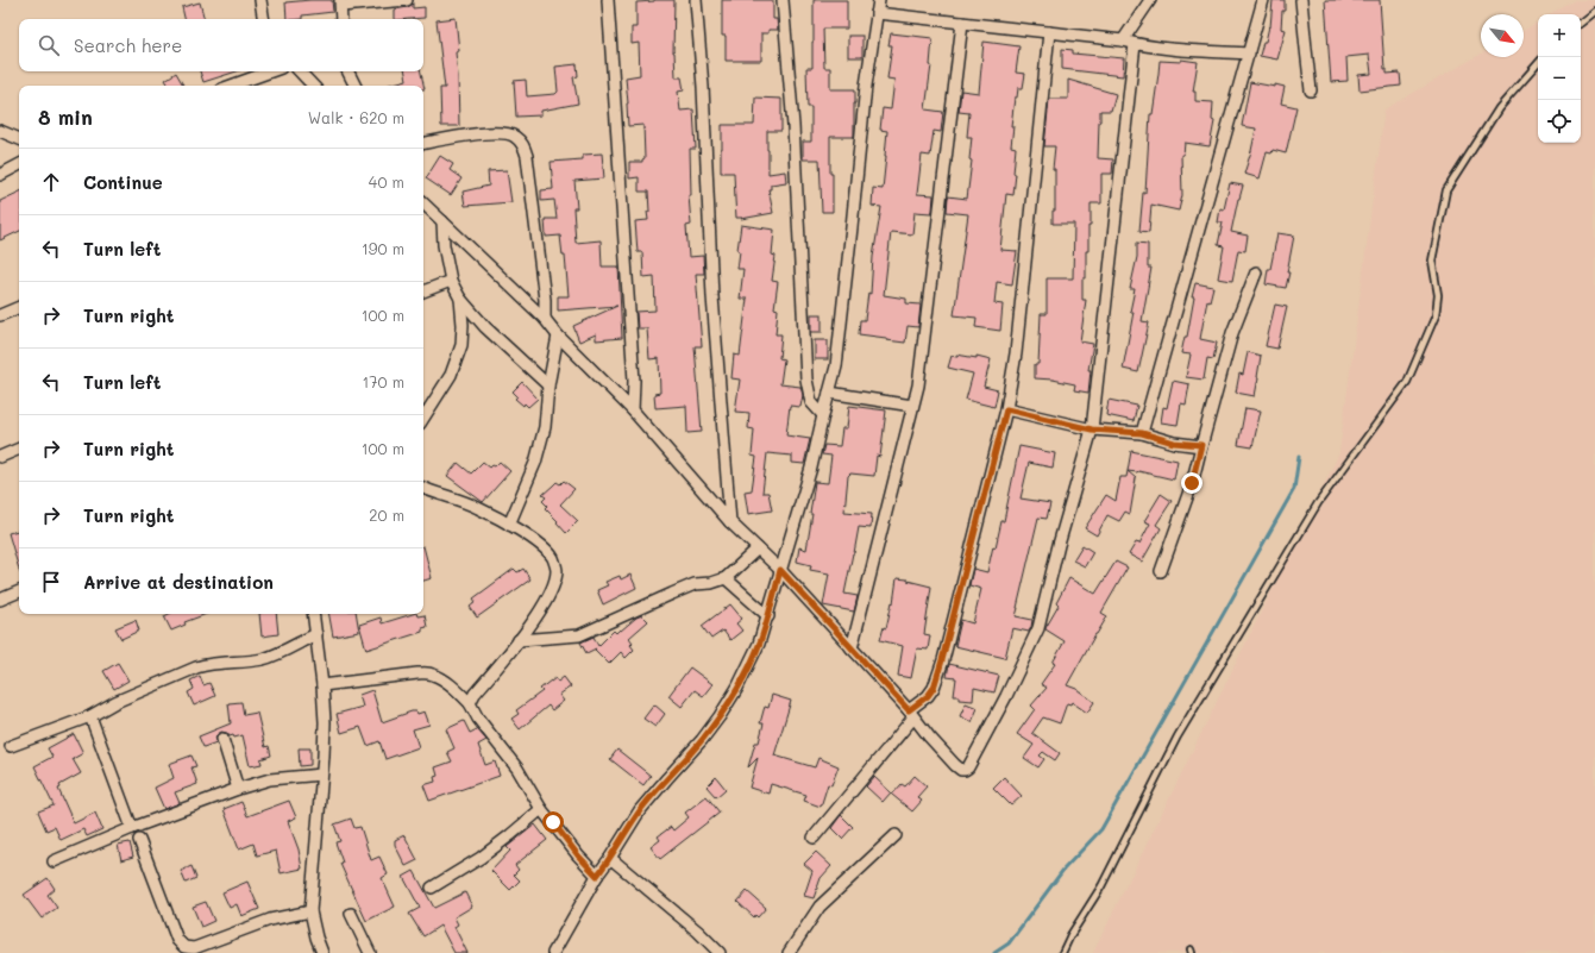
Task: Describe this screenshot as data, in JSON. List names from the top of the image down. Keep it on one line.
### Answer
{"north":"bottom right","page":{"map_buttons":["+","−"],"search":"Search here","heading":["8 min","Walk · 620 m"],"list":[["Continue","40 m"],["Turn left","190 m"],["Turn right","100 m"],["Turn left","170 m"],["Turn right","100 m"],["Turn right","20 m"],"Arrive at destination"]}}
